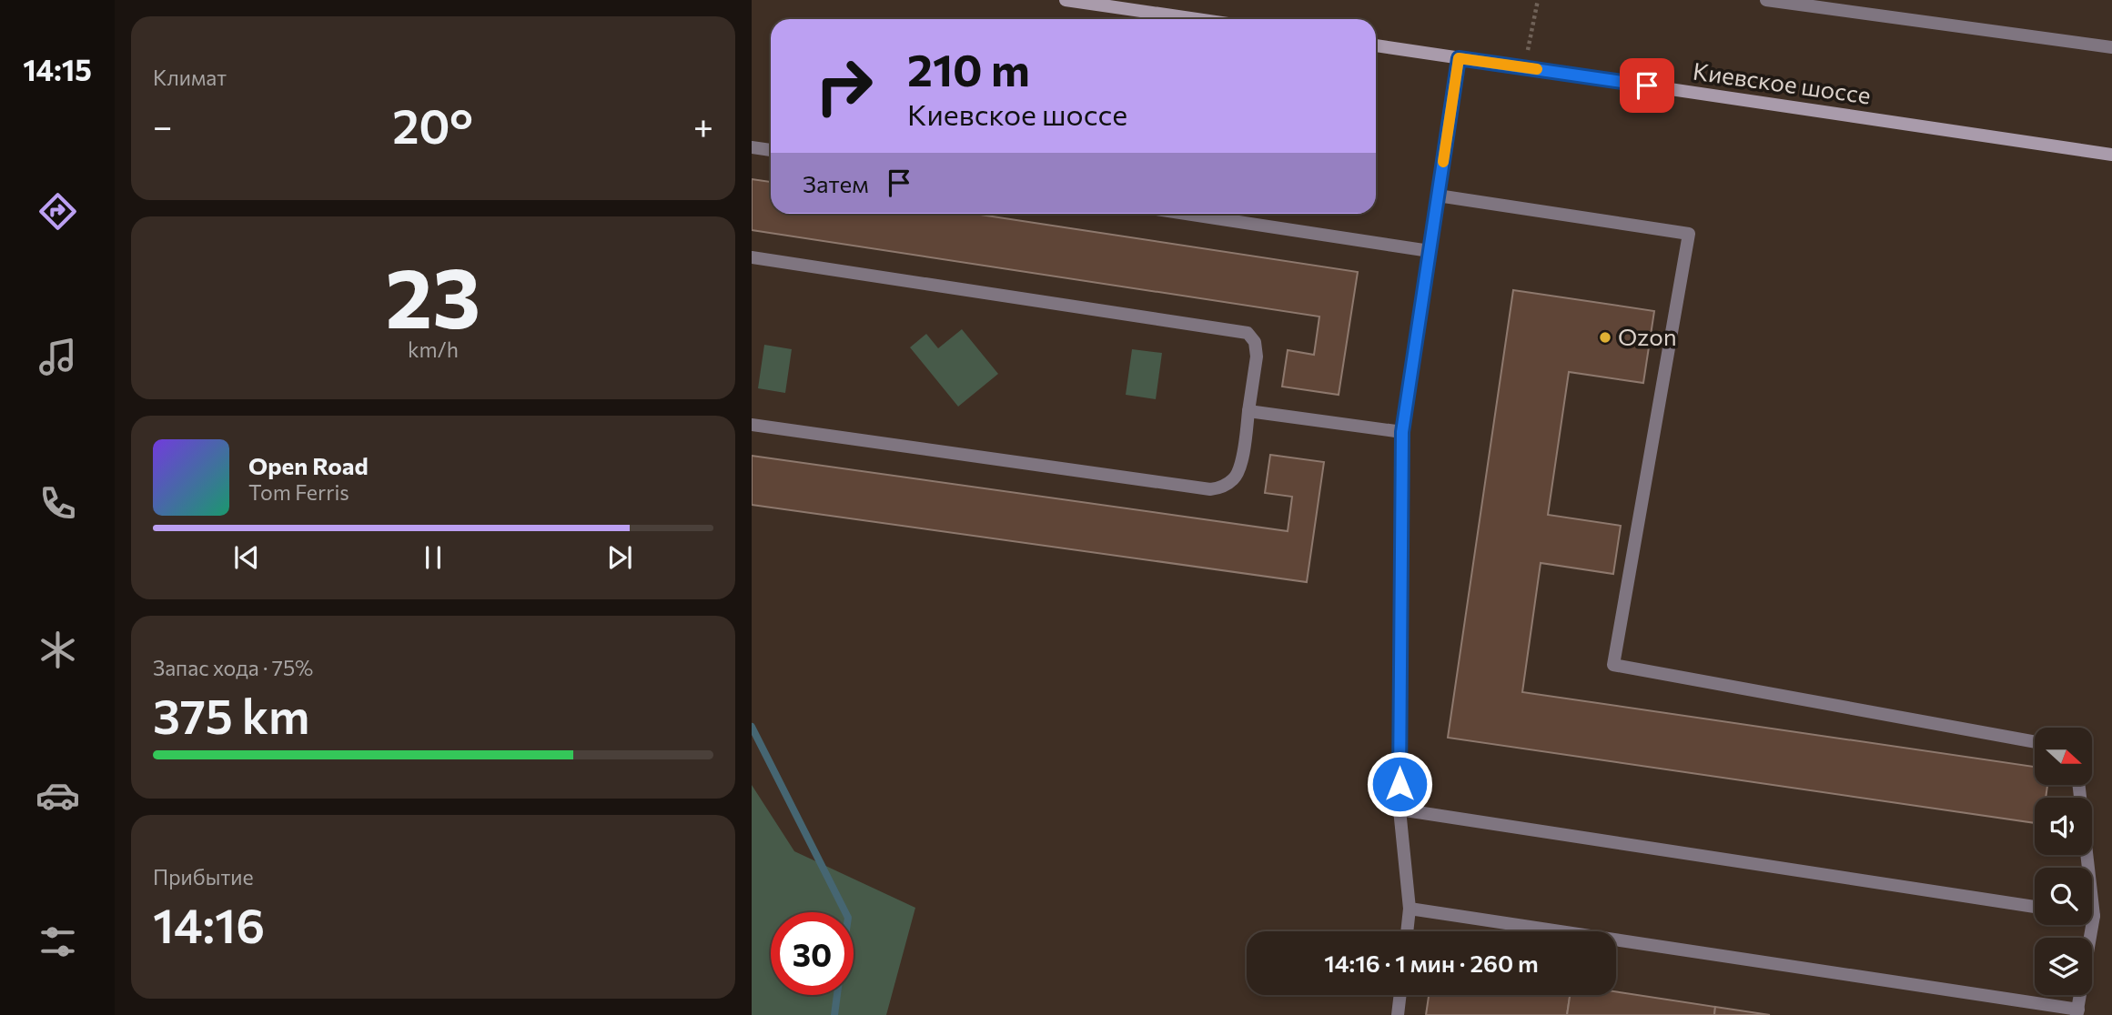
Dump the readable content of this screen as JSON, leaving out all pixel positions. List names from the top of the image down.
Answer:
{
  "streets": {
    "main road": ["Киевское шоссе"]
  },
  "places": ["Ozon"],
  "north": "right",
  "page": {
    "tabs": "14:15",
    "tile": [
      "Климат",
      ["23", "km/h"],
      ["Запас хода · 75%", "375 km"],
      ["Прибытие", "14:16"]
    ],
    "turn": ["210 m", "Киевское шоссе"],
    "heat": ["−", "20°", "+"],
    "then": "Затем",
    "song": ["Open Road", "Tom Ferris"],
    "limit": "30",
    "trip": "14:16 · 1 мин · 260 m"
  }
}
